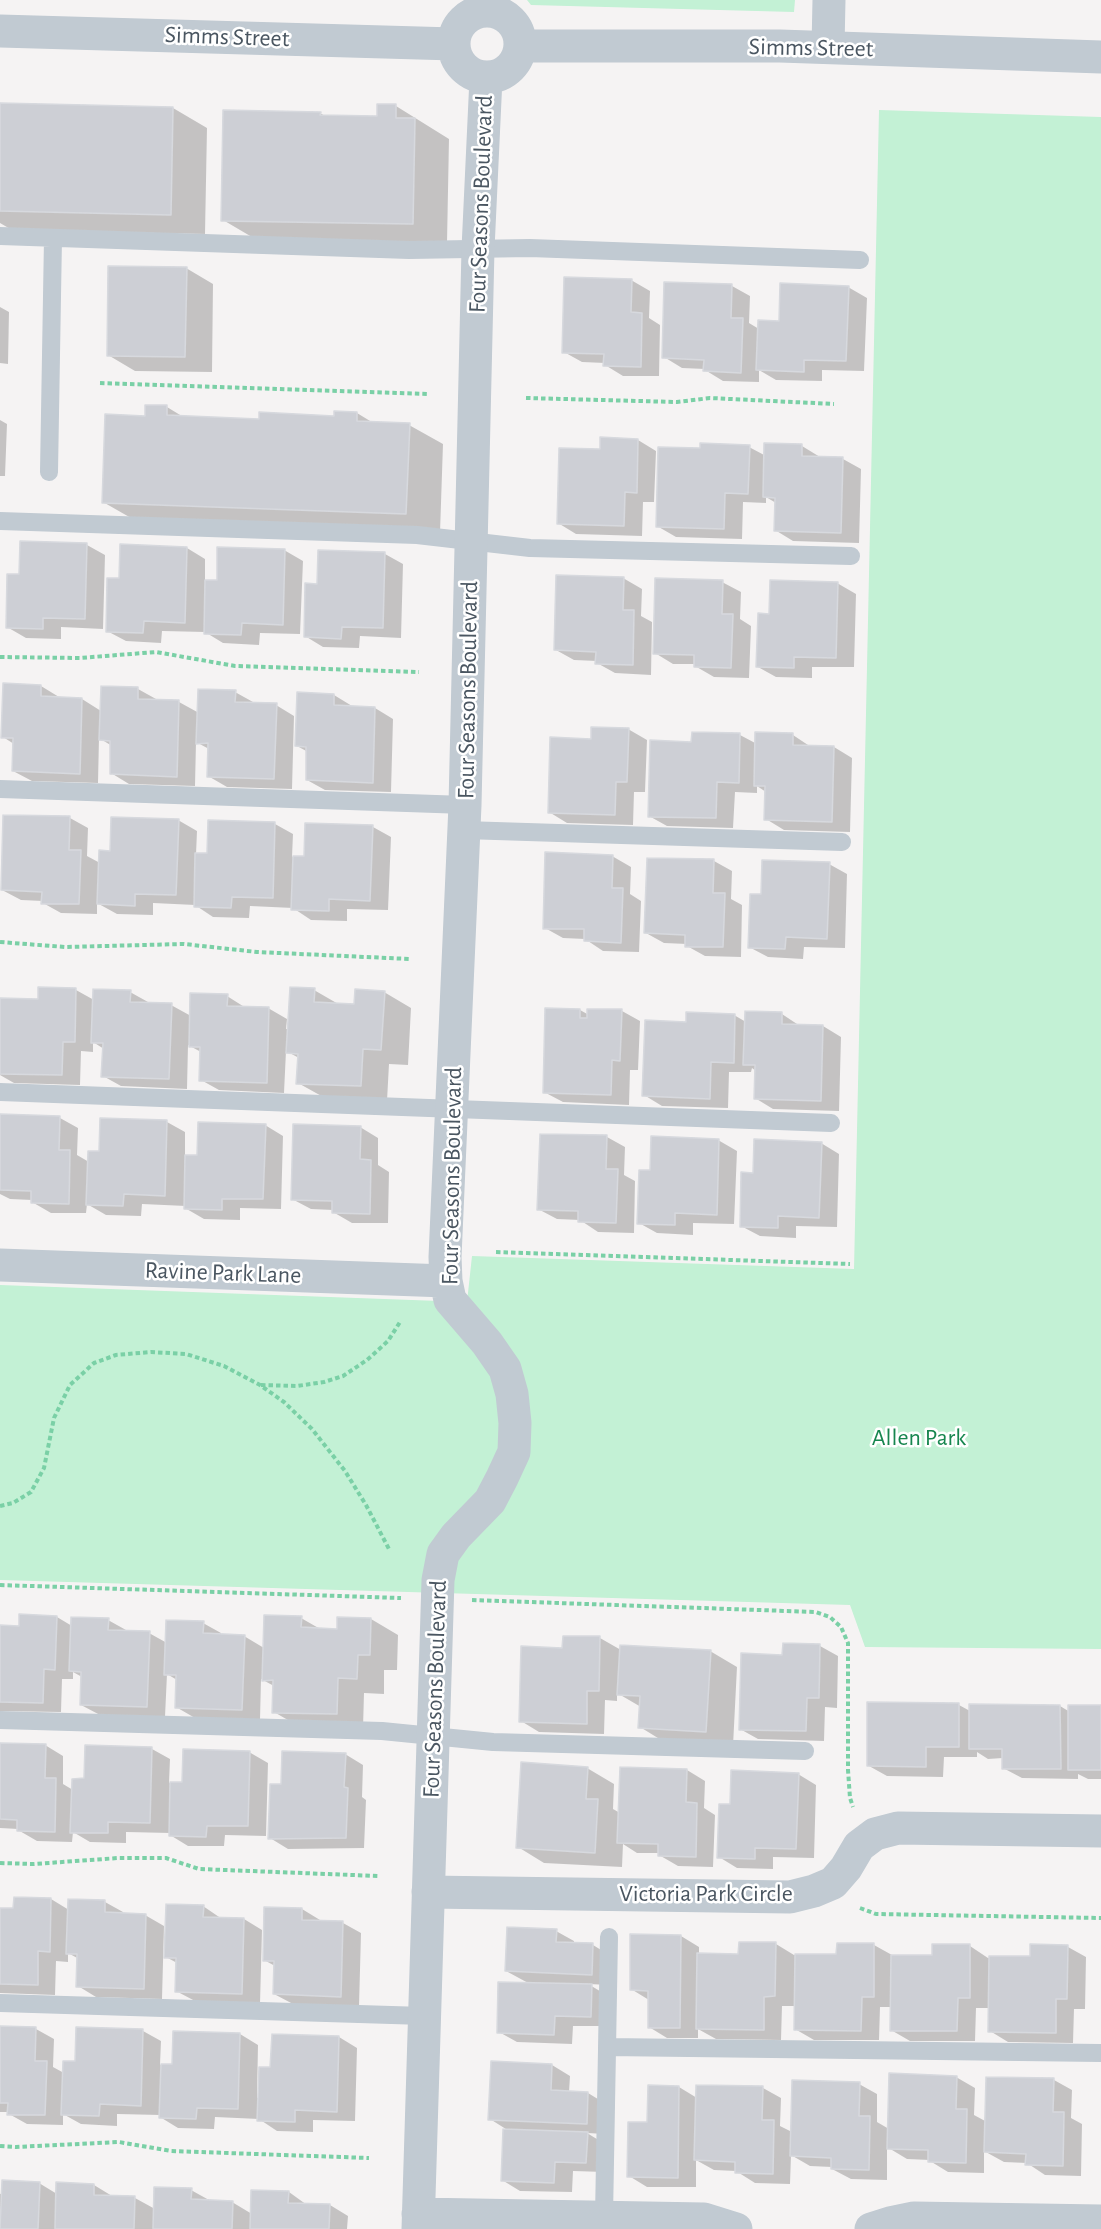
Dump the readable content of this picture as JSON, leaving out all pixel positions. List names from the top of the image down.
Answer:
{
  "streets": {
    "street": [
      "Simms Street",
      "Four Seasons Boulevard",
      "Ravine Park Lane",
      "Victoria Park Circle"
    ]
  },
  "crossings": [
    ["Simms Street", "Four Seasons Boulevard"],
    ["Four Seasons Boulevard", "Ravine Park Lane"],
    ["Four Seasons Boulevard", "Victoria Park Circle"]
  ],
  "parks": ["Allen Park"]
}
